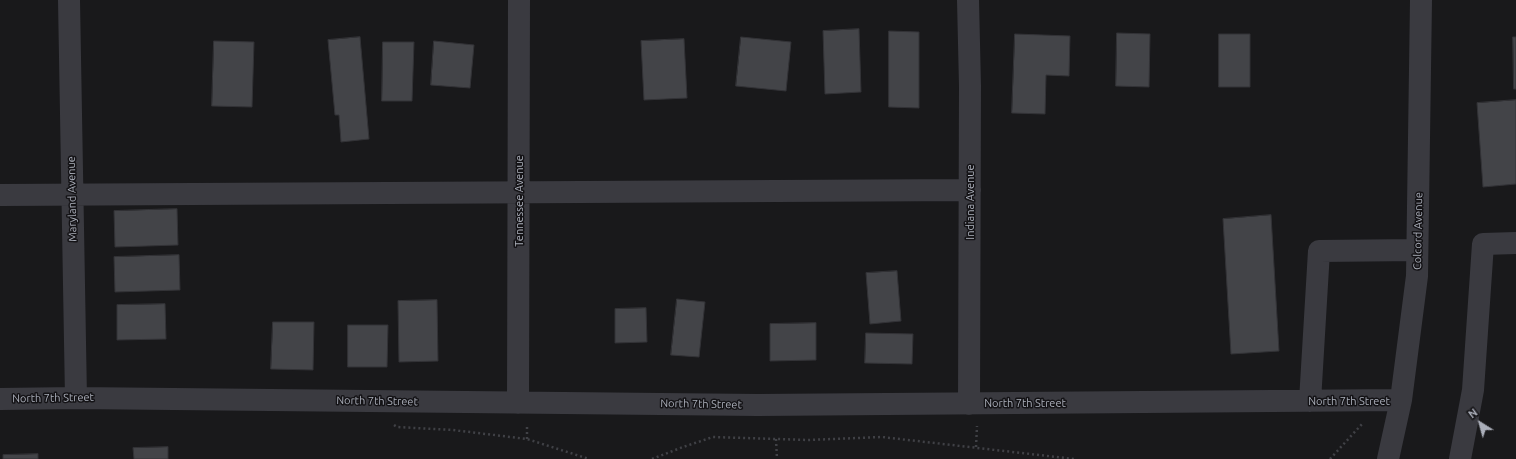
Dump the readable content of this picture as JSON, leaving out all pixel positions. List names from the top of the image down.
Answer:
{
  "streets": {
    "street": [
      "Maryland Avenue",
      "Tennessee Avenue",
      "Indiana Avenue",
      "Colcord Avenue",
      "North 7th Street"
    ]
  },
  "crossings": [
    ["Maryland Avenue", "North 7th Street"],
    ["Tennessee Avenue", "North 7th Street"],
    ["Indiana Avenue", "North 7th Street"],
    ["Colcord Avenue", "North 7th Street"]
  ],
  "north": "top left"
}
